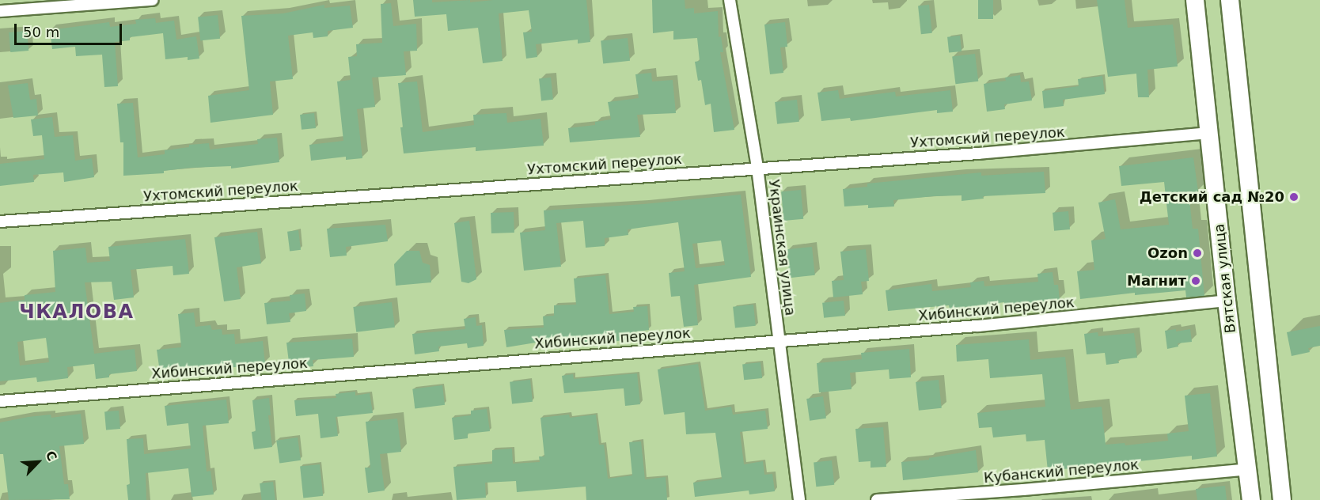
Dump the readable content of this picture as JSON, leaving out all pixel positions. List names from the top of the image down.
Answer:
{
  "streets": {
    "main road": ["Вятская улица"],
    "street": [
      "Ухтомский переулок",
      "Украинская улица",
      "Хибинский переулок",
      "Кубанский переулок"
    ]
  },
  "crossings": [
    ["Ухтомский переулок", "Украинская улица"],
    ["Ухтомский переулок", "Вятская улица"],
    ["Украинская улица", "Хибинский переулок"],
    ["Вятская улица", "Хибинский переулок"],
    ["Вятская улица", "Кубанский переулок"]
  ],
  "districts": ["ЧКАЛОВА"],
  "places": ["Детский сад №20", "Ozon", "Магнит"],
  "scale_bar": "50 m",
  "north": "top right"
}
